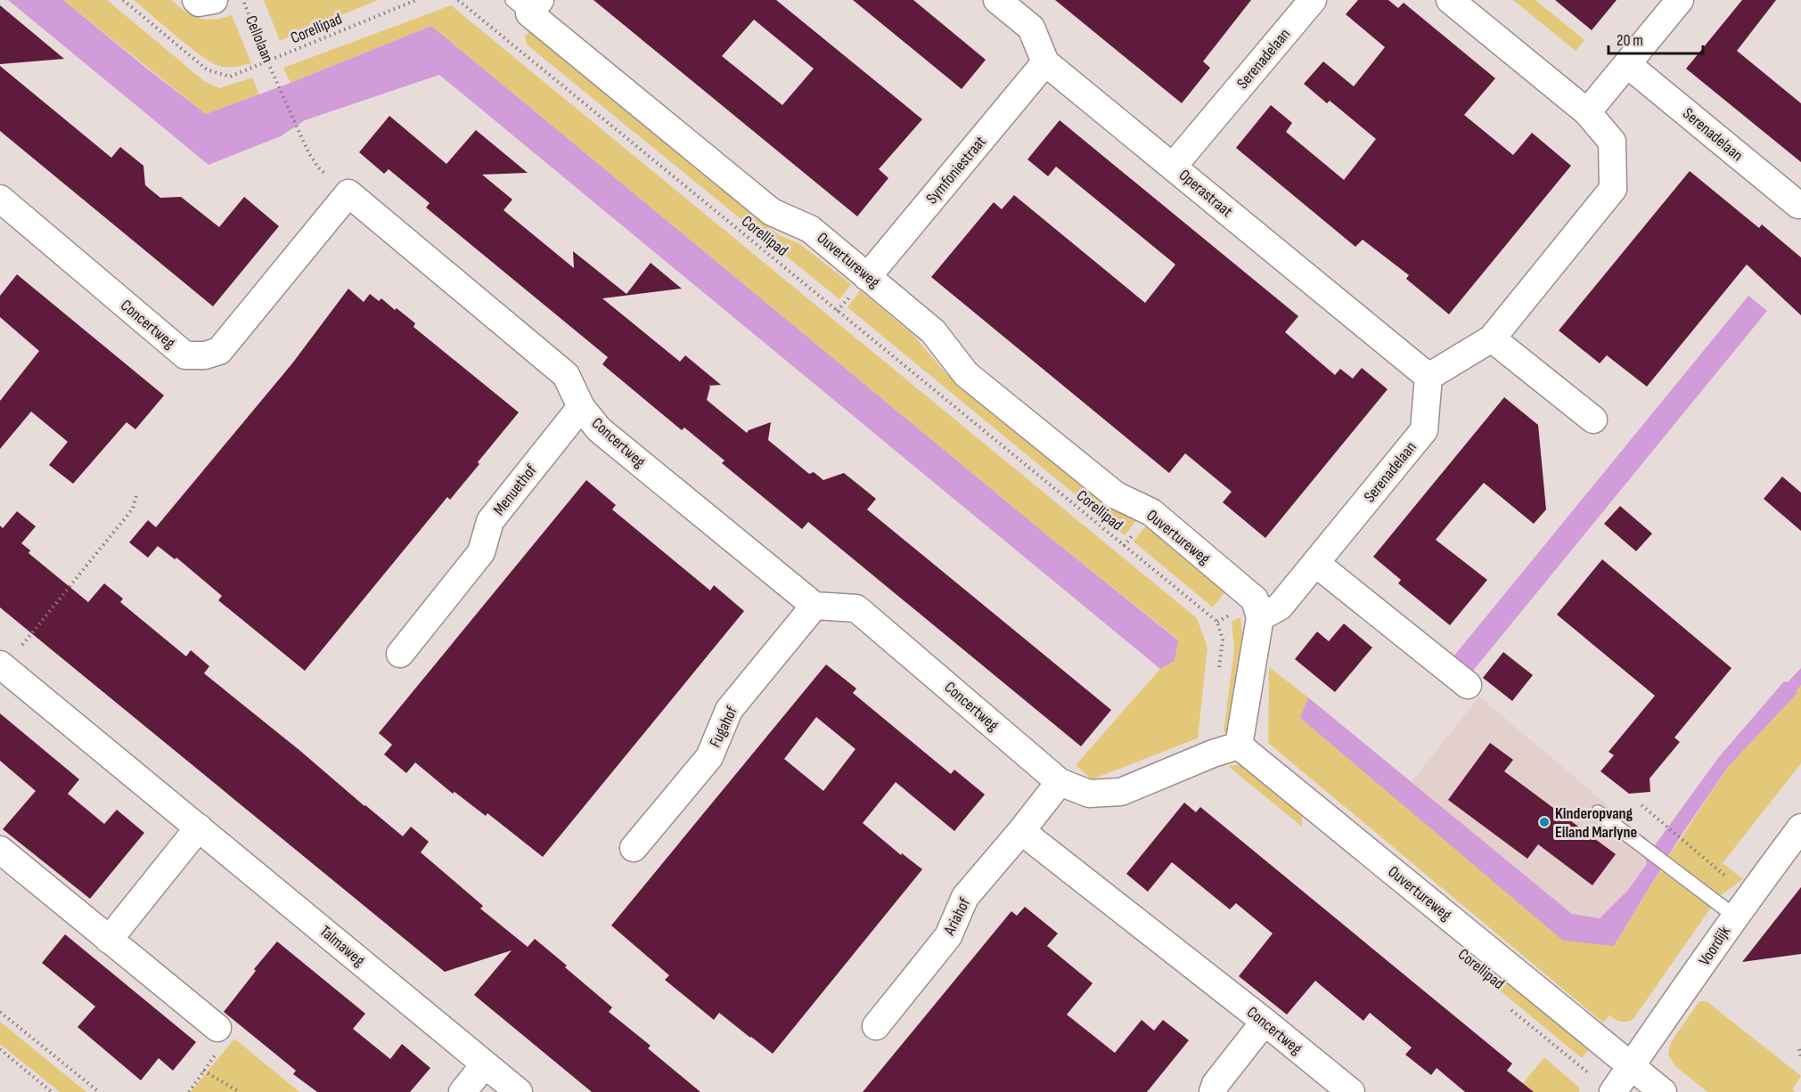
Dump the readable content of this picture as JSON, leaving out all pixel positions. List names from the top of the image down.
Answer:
{
  "streets": {
    "street": [
      "Serenadelaan",
      "Symfoniestraat",
      "Operastraat",
      "Ouvertureweg",
      "Concertweg",
      "Menuethof",
      "Fugahof",
      "Ariahof",
      "Talmaweg",
      "Voordijk"
    ],
    "path": ["Corellipad", "Cellolaan"]
  },
  "crossings": [
    ["Corellipad", "Cellolaan"],
    ["Corellipad", "Voordijk"],
    ["Serenadelaan", "Operastraat"],
    ["Serenadelaan", "Ouvertureweg"],
    ["Symfoniestraat", "Operastraat"],
    ["Symfoniestraat", "Ouvertureweg"],
    ["Ouvertureweg", "Concertweg"],
    ["Ouvertureweg", "Voordijk"],
    ["Concertweg", "Menuethof"],
    ["Concertweg", "Fugahof"],
    ["Concertweg", "Ariahof"]
  ],
  "places": ["Kinderopvang Eiland Marlyne"],
  "scale_bar": "20 m"
}
